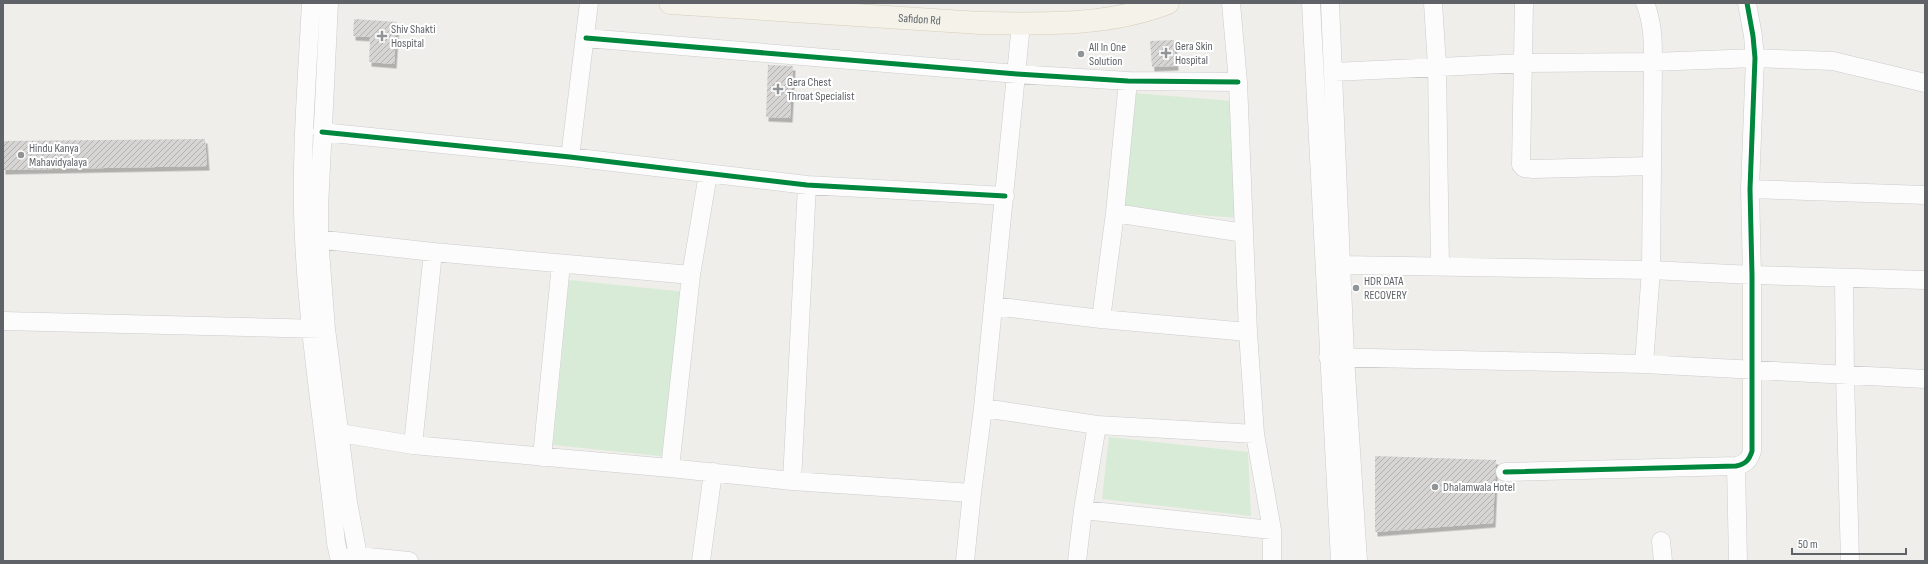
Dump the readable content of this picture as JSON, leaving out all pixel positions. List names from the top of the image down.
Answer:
{
  "streets": {
    "main road": ["Safidon Rd"]
  },
  "places": {
    "health": ["Shiv Shakti Hospital", "Gera Skin Hospital", "Gera Chest Throat Specialist"],
    "other": [
      "All In One Solution",
      "Hindu Kanya Mahavidyalaya",
      "HDR DATA RECOVERY",
      "Dhalamwala Hotel"
    ]
  },
  "scale_bar": "50 m"
}
